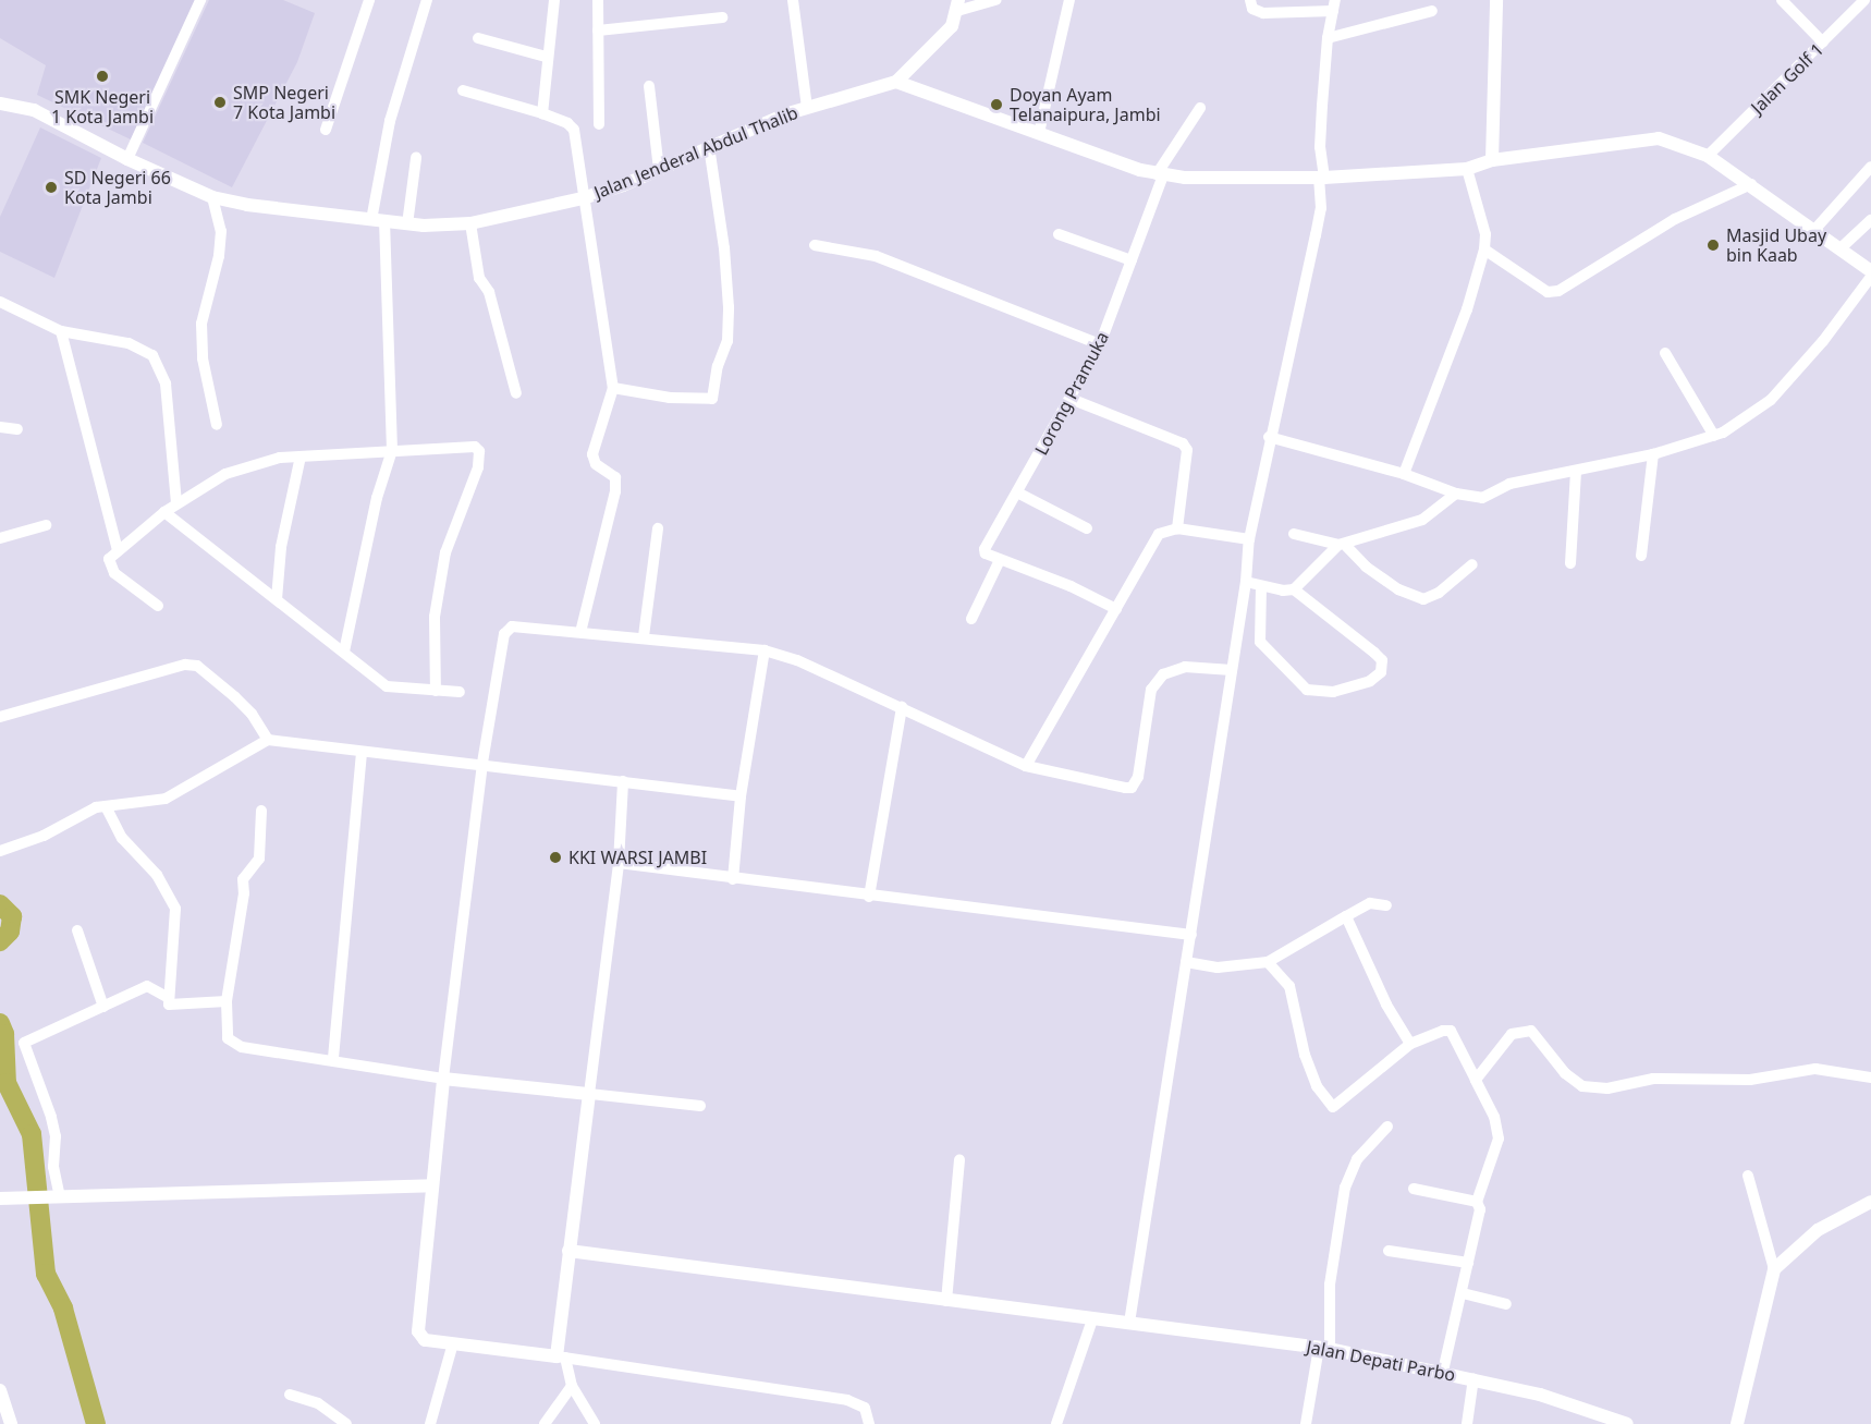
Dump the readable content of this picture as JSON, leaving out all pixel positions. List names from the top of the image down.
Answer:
{
  "streets": {
    "street": [
      "Jalan Golf 1",
      "Jalan Jenderal Abdul Thalib",
      "Lorong Pramuka",
      "Jalan Depati Parbo"
    ]
  },
  "places": [
    "SMK Negeri 1 Kota Jambi",
    "SMP Negeri 7 Kota Jambi",
    "Doyan Ayam Telanaipura, Jambi",
    "SD Negeri 66 Kota Jambi",
    "Masjid Ubay bin Kaab",
    "KKI WARSI JAMBI"
  ]
}
